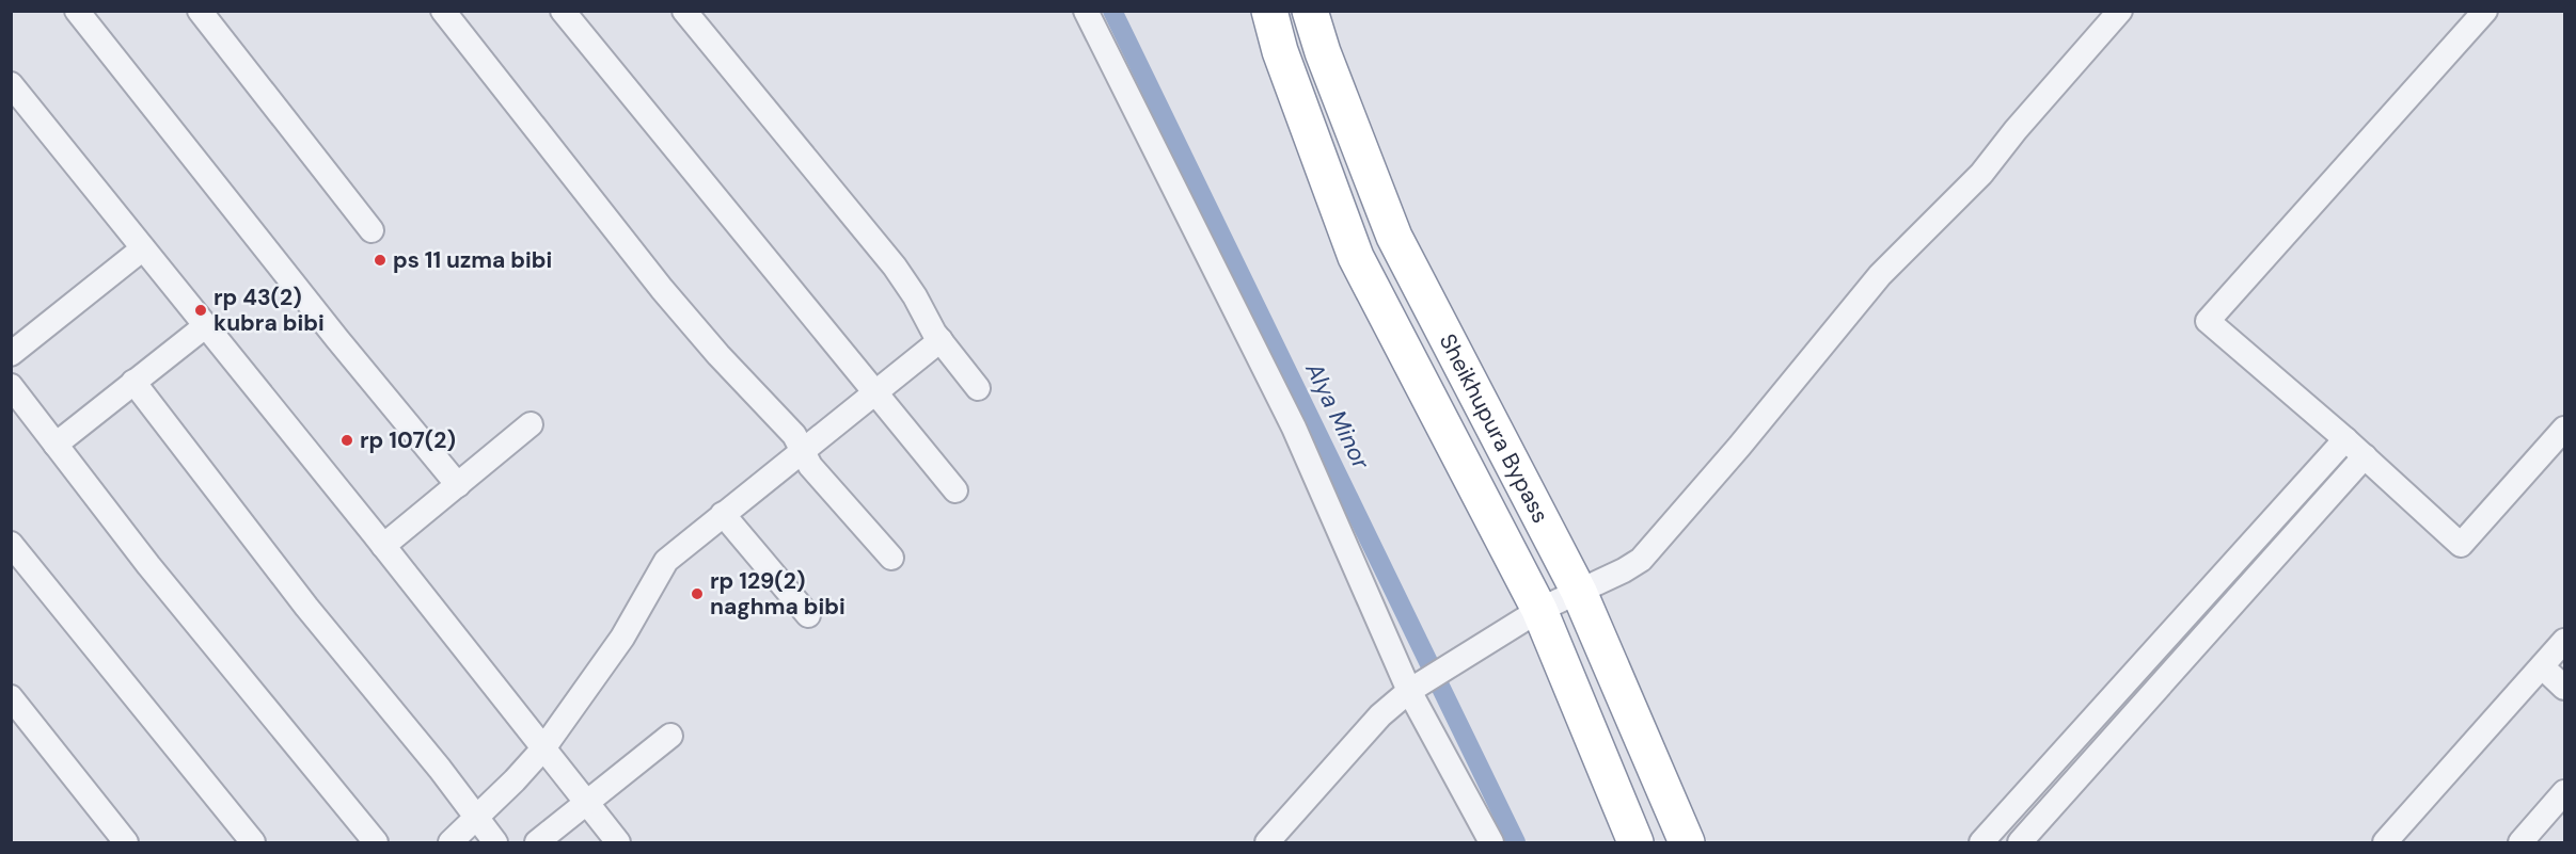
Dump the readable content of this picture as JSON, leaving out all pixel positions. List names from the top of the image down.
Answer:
{
  "streets": {
    "highway": ["Sheikhupura Bypass"]
  },
  "water": ["Alya Minor"],
  "places": [
    "ps 11 uzma bibi",
    "rp 43(2) kubra bibi",
    "rp 107(2)",
    "rp 129(2) naghma bibi"
  ]
}
